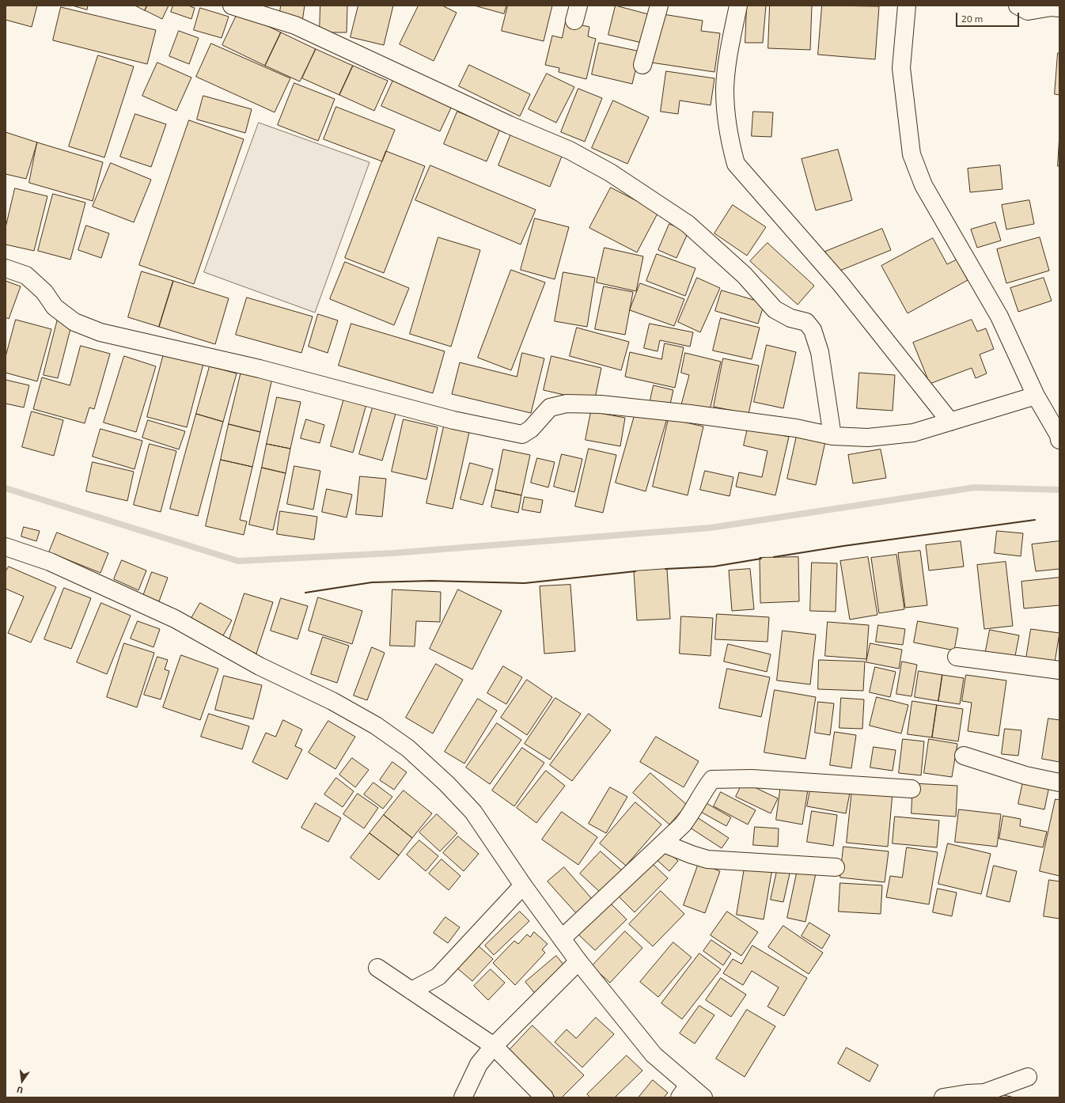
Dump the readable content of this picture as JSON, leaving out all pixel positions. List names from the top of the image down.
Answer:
{
  "scale_bar": "20 m",
  "north": "bottom"
}
